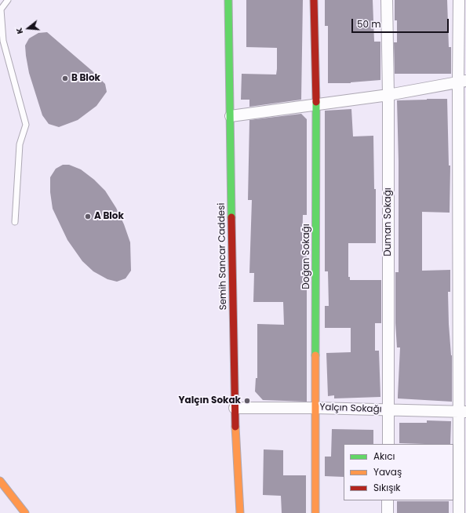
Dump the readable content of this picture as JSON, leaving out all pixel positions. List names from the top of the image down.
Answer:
{
  "streets": {
    "main road": ["Semih Sancar Caddesi", "Doğan Sokağı"],
    "street": ["Duman Sokağı", "Yalçın Sokağı"]
  },
  "crossings": [
    ["Duman Sokağı", "Yalçın Sokağı"],
    ["Semih Sancar Caddesi", "Yalçın Sokağı"],
    ["Doğan Sokağı", "Yalçın Sokağı"]
  ],
  "places": ["B Blok", "A Blok", "Yalçın Sokak"],
  "legend": ["Akıcı", "Yavaş", "Sıkışık"],
  "scale_bar": "50 m",
  "north": "left"
}
